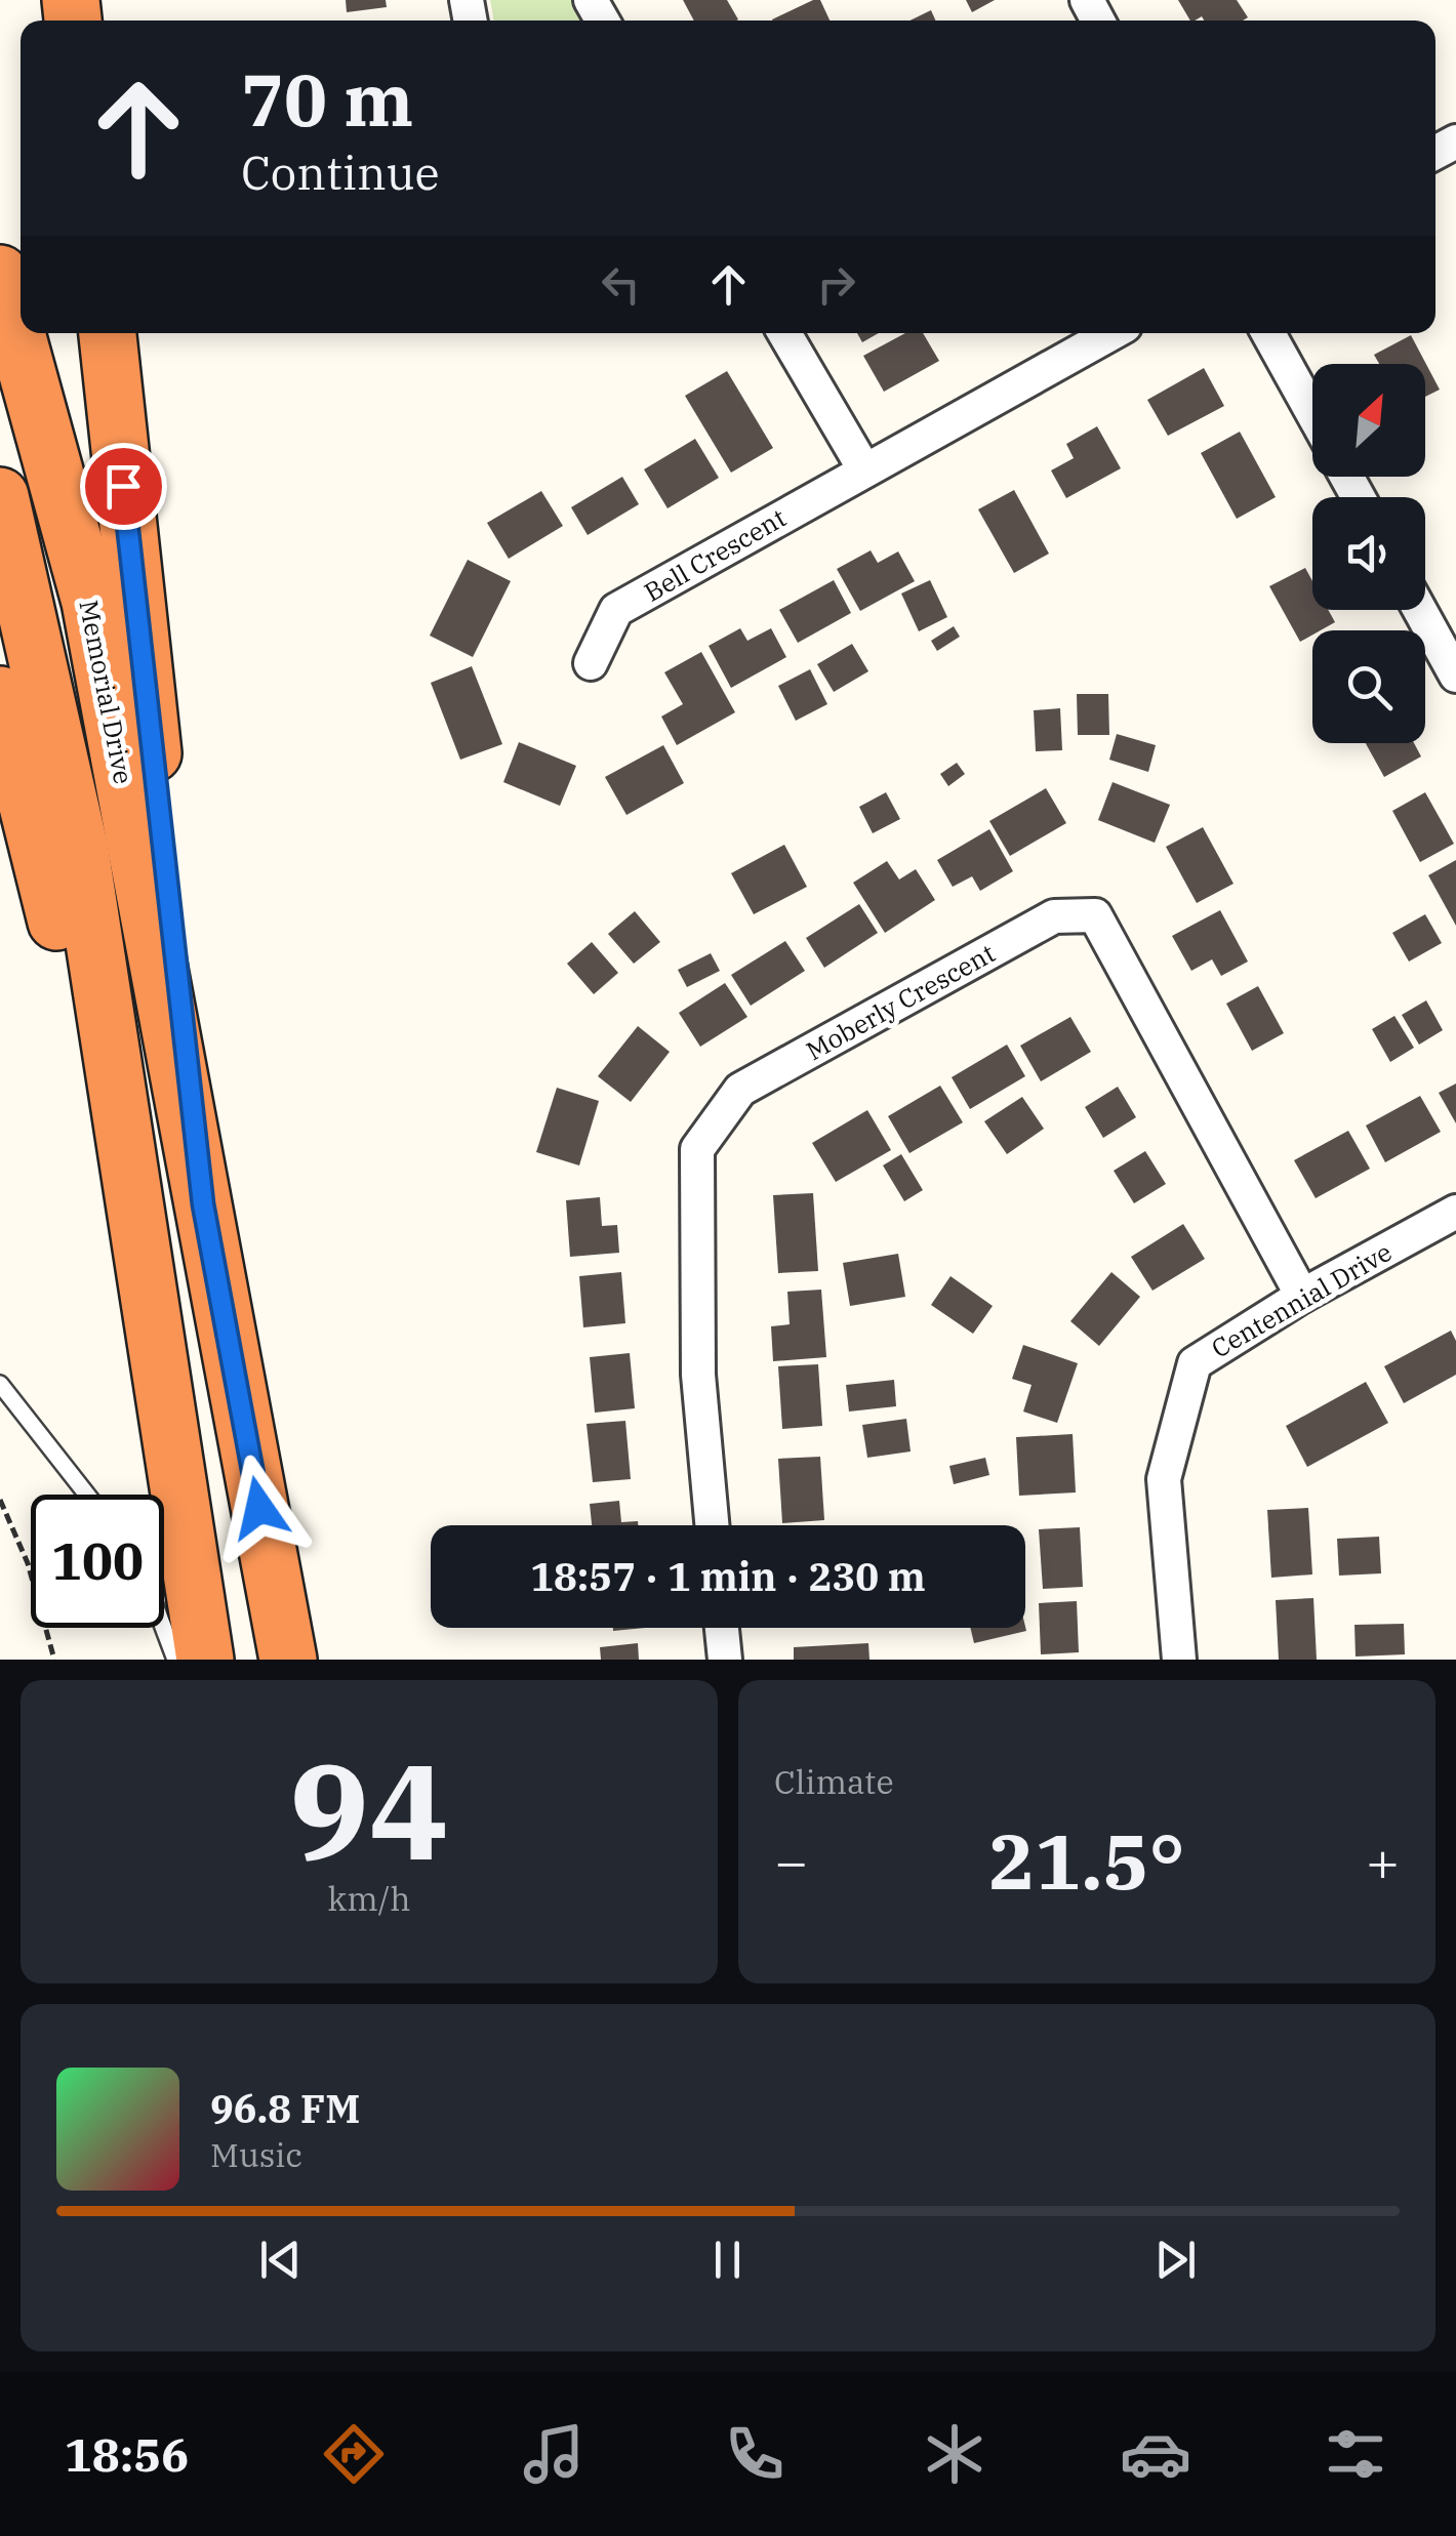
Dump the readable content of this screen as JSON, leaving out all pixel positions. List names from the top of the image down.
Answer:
{
  "streets": {
    "highway": ["Memorial Drive"],
    "street": ["Bell Crescent", "Moberly Crescent", "Centennial Drive"]
  },
  "crossings": [
    ["Moberly Crescent", "Centennial Drive"]
  ],
  "north": "top right",
  "page": {
    "turn": ["70 m", "Continue"],
    "limit": "100",
    "trip": "18:57 · 1 min · 230 m",
    "tile": [
      ["94", "km/h"],
      "Climate"
    ],
    "heat": ["−", "21.5°", "+"],
    "song": ["96.8 FM", "Music"],
    "tabs": "18:56"
  }
}
